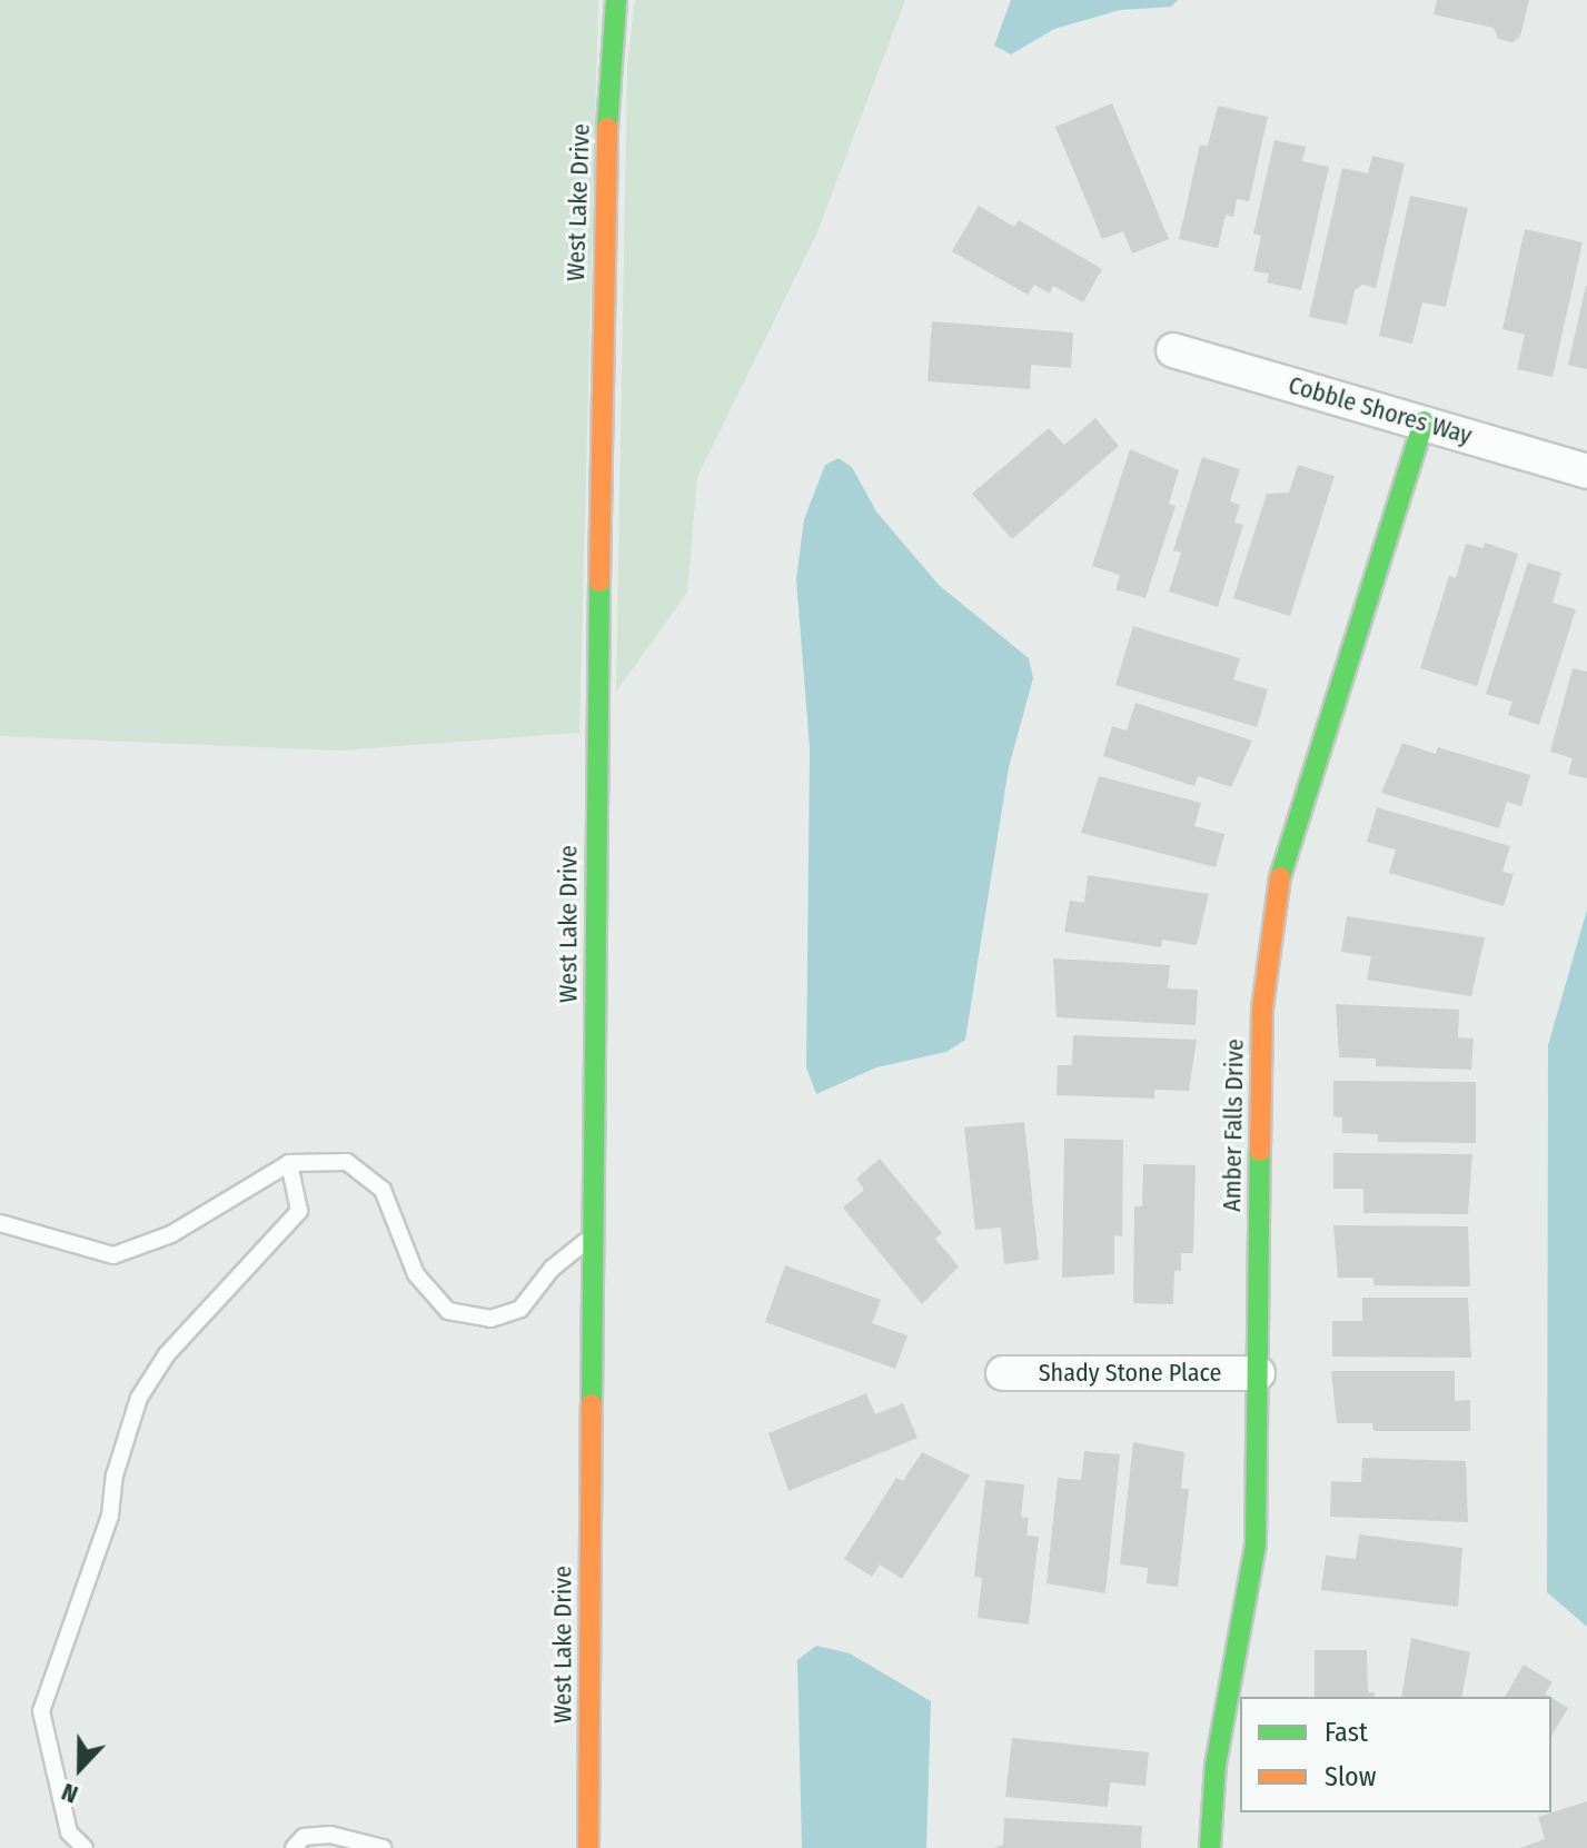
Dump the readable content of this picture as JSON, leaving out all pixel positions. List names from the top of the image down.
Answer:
{
  "streets": {
    "street": [
      "West Lake Drive",
      "Cobble Shores Way",
      "Amber Falls Drive",
      "Shady Stone Place"
    ]
  },
  "crossings": [
    ["Cobble Shores Way", "Amber Falls Drive"],
    ["Amber Falls Drive", "Shady Stone Place"]
  ],
  "legend": ["Fast", "Slow"],
  "north": "bottom"
}
